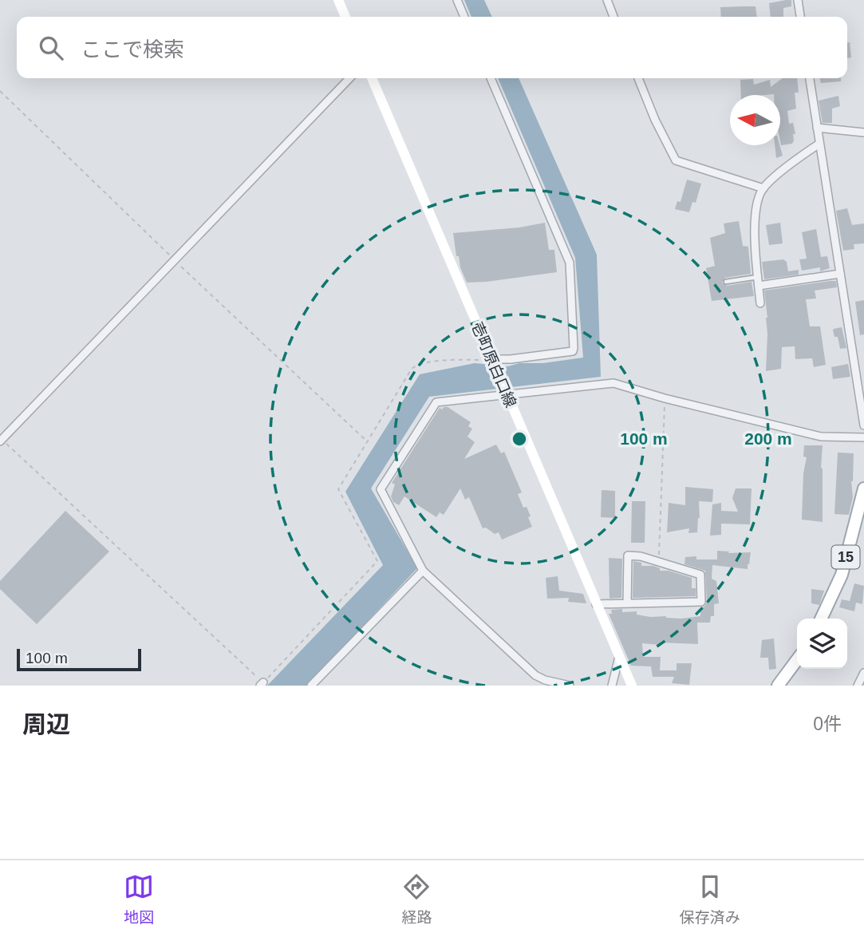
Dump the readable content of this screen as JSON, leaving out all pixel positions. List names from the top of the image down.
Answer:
{
  "streets": {
    "main road": ["壱町原白口線", "15"]
  },
  "scale_bar": "100 m",
  "north": "left",
  "page": {
    "search": "ここで検索",
    "scale": "100 m",
    "heading": ["周辺", "0件"],
    "nav": ["地図", "経路", "保存済み"]
  },
  "rings": ["100 m", "200 m"]
}
